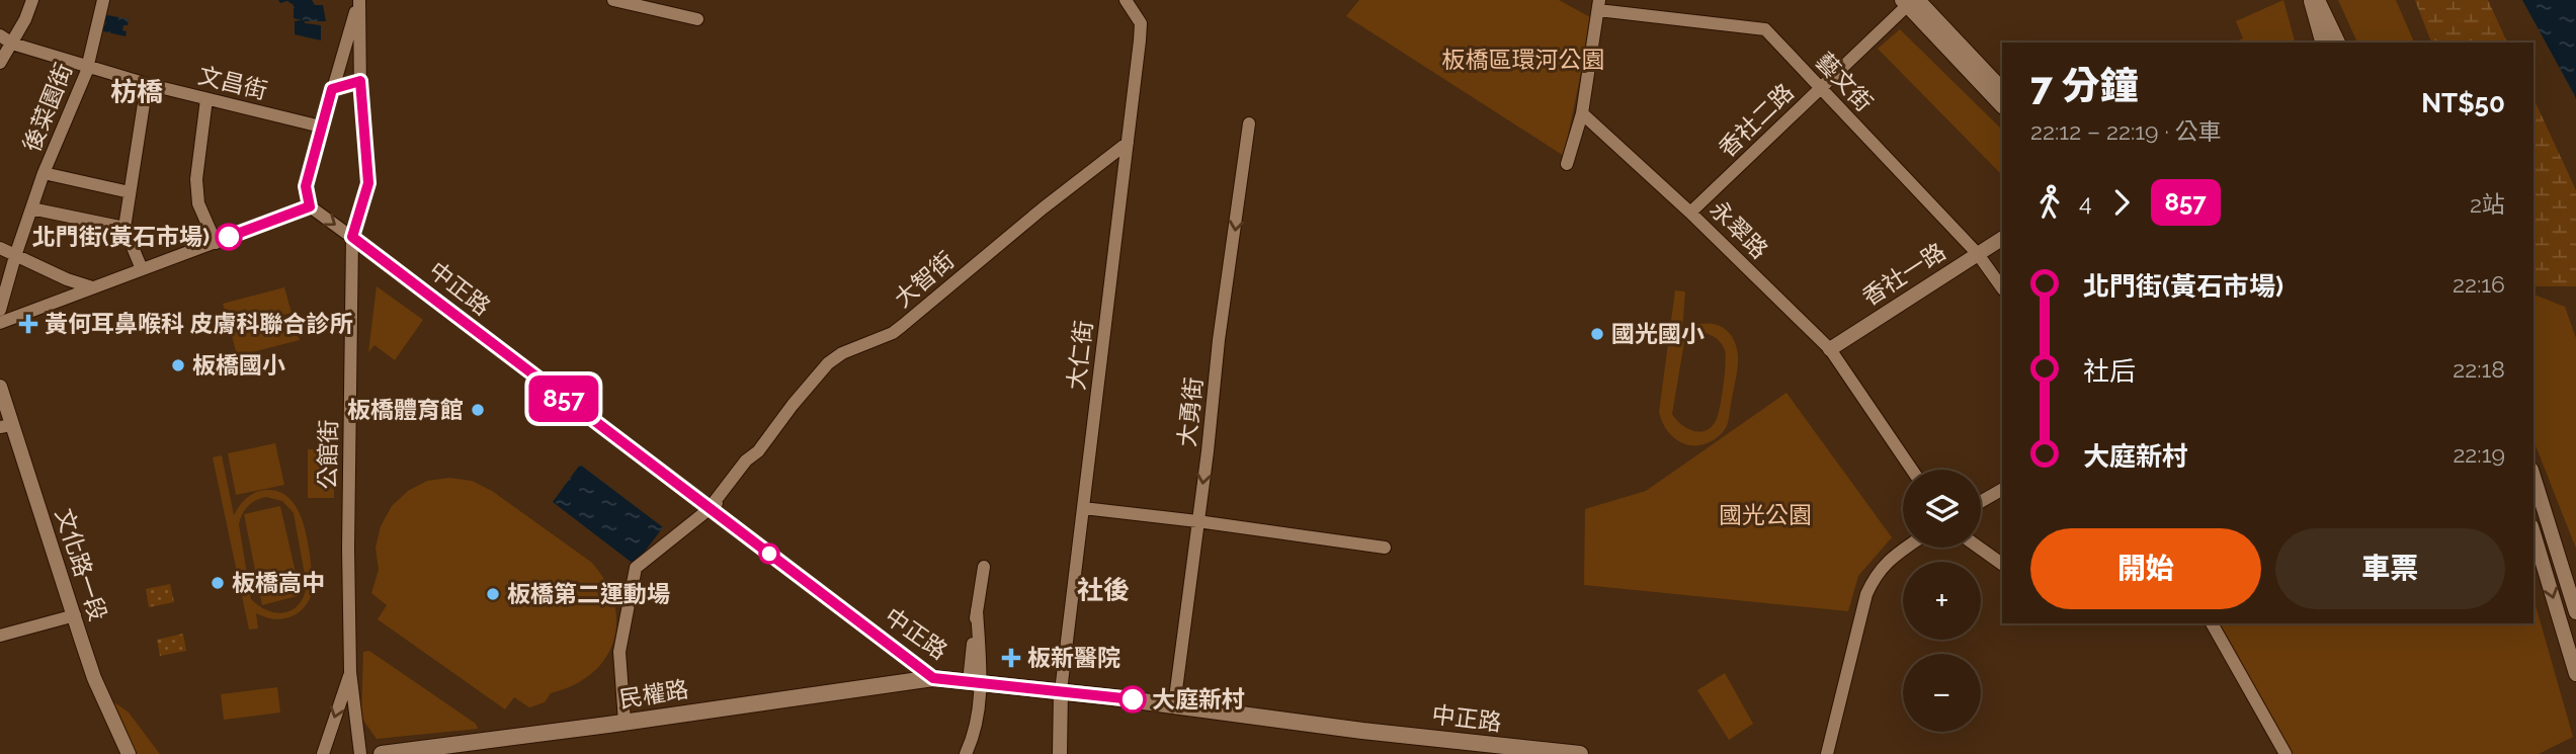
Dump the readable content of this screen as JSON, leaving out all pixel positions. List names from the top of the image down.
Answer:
{
  "streets": {
    "main road": ["中正路", "民權路"],
    "street": [
      "藝文街",
      "文昌街",
      "後菜園街",
      "香社二路",
      "永翠路",
      "香社一路",
      "大智街",
      "大仁街",
      "大勇街",
      "公館街",
      "文化路一段"
    ]
  },
  "crossings": [
    ["藝文街", "香社二路"],
    ["藝文街", "香社一路"],
    ["文昌街", "後菜園街"],
    ["香社二路", "永翠路"],
    ["永翠路", "香社一路"],
    ["大智街", "中正路"],
    ["大智街", "大仁街"],
    ["大智街", "民權路"],
    ["中正路", "大仁街"],
    ["中正路", "大勇街"],
    ["中正路", "公館街"],
    ["中正路", "民權路"]
  ],
  "one_way": ["大勇街"],
  "districts": ["枋橋", "社後"],
  "parks": ["板橋區環河公園", "國光公園"],
  "places": {
    "other": [
      "北門街(黃石市場)",
      "國光國小",
      "板橋國小",
      "板橋體育館",
      "板橋高中",
      "板橋第二運動場",
      "大庭新村"
    ],
    "health": ["黃何耳鼻喉科 皮膚科聯合診所", "板新醫院"]
  },
  "lines": ["bus line 857"],
  "page": {
    "on_map": "857",
    "heading": ["7 分鐘", "22:12 – 22:19 · 公車", "NT$50"],
    "legs": ["4", "857", "2站"],
    "list": [
      {
        "name": "北門街(黃石市場)",
        "value": "22:16"
      },
      {
        "name": "社后",
        "value": "22:18"
      },
      {
        "name": "大庭新村",
        "value": "22:19"
      }
    ],
    "map_buttons": ["+", "−"],
    "buttons": ["開始", "車票"]
  }
}
